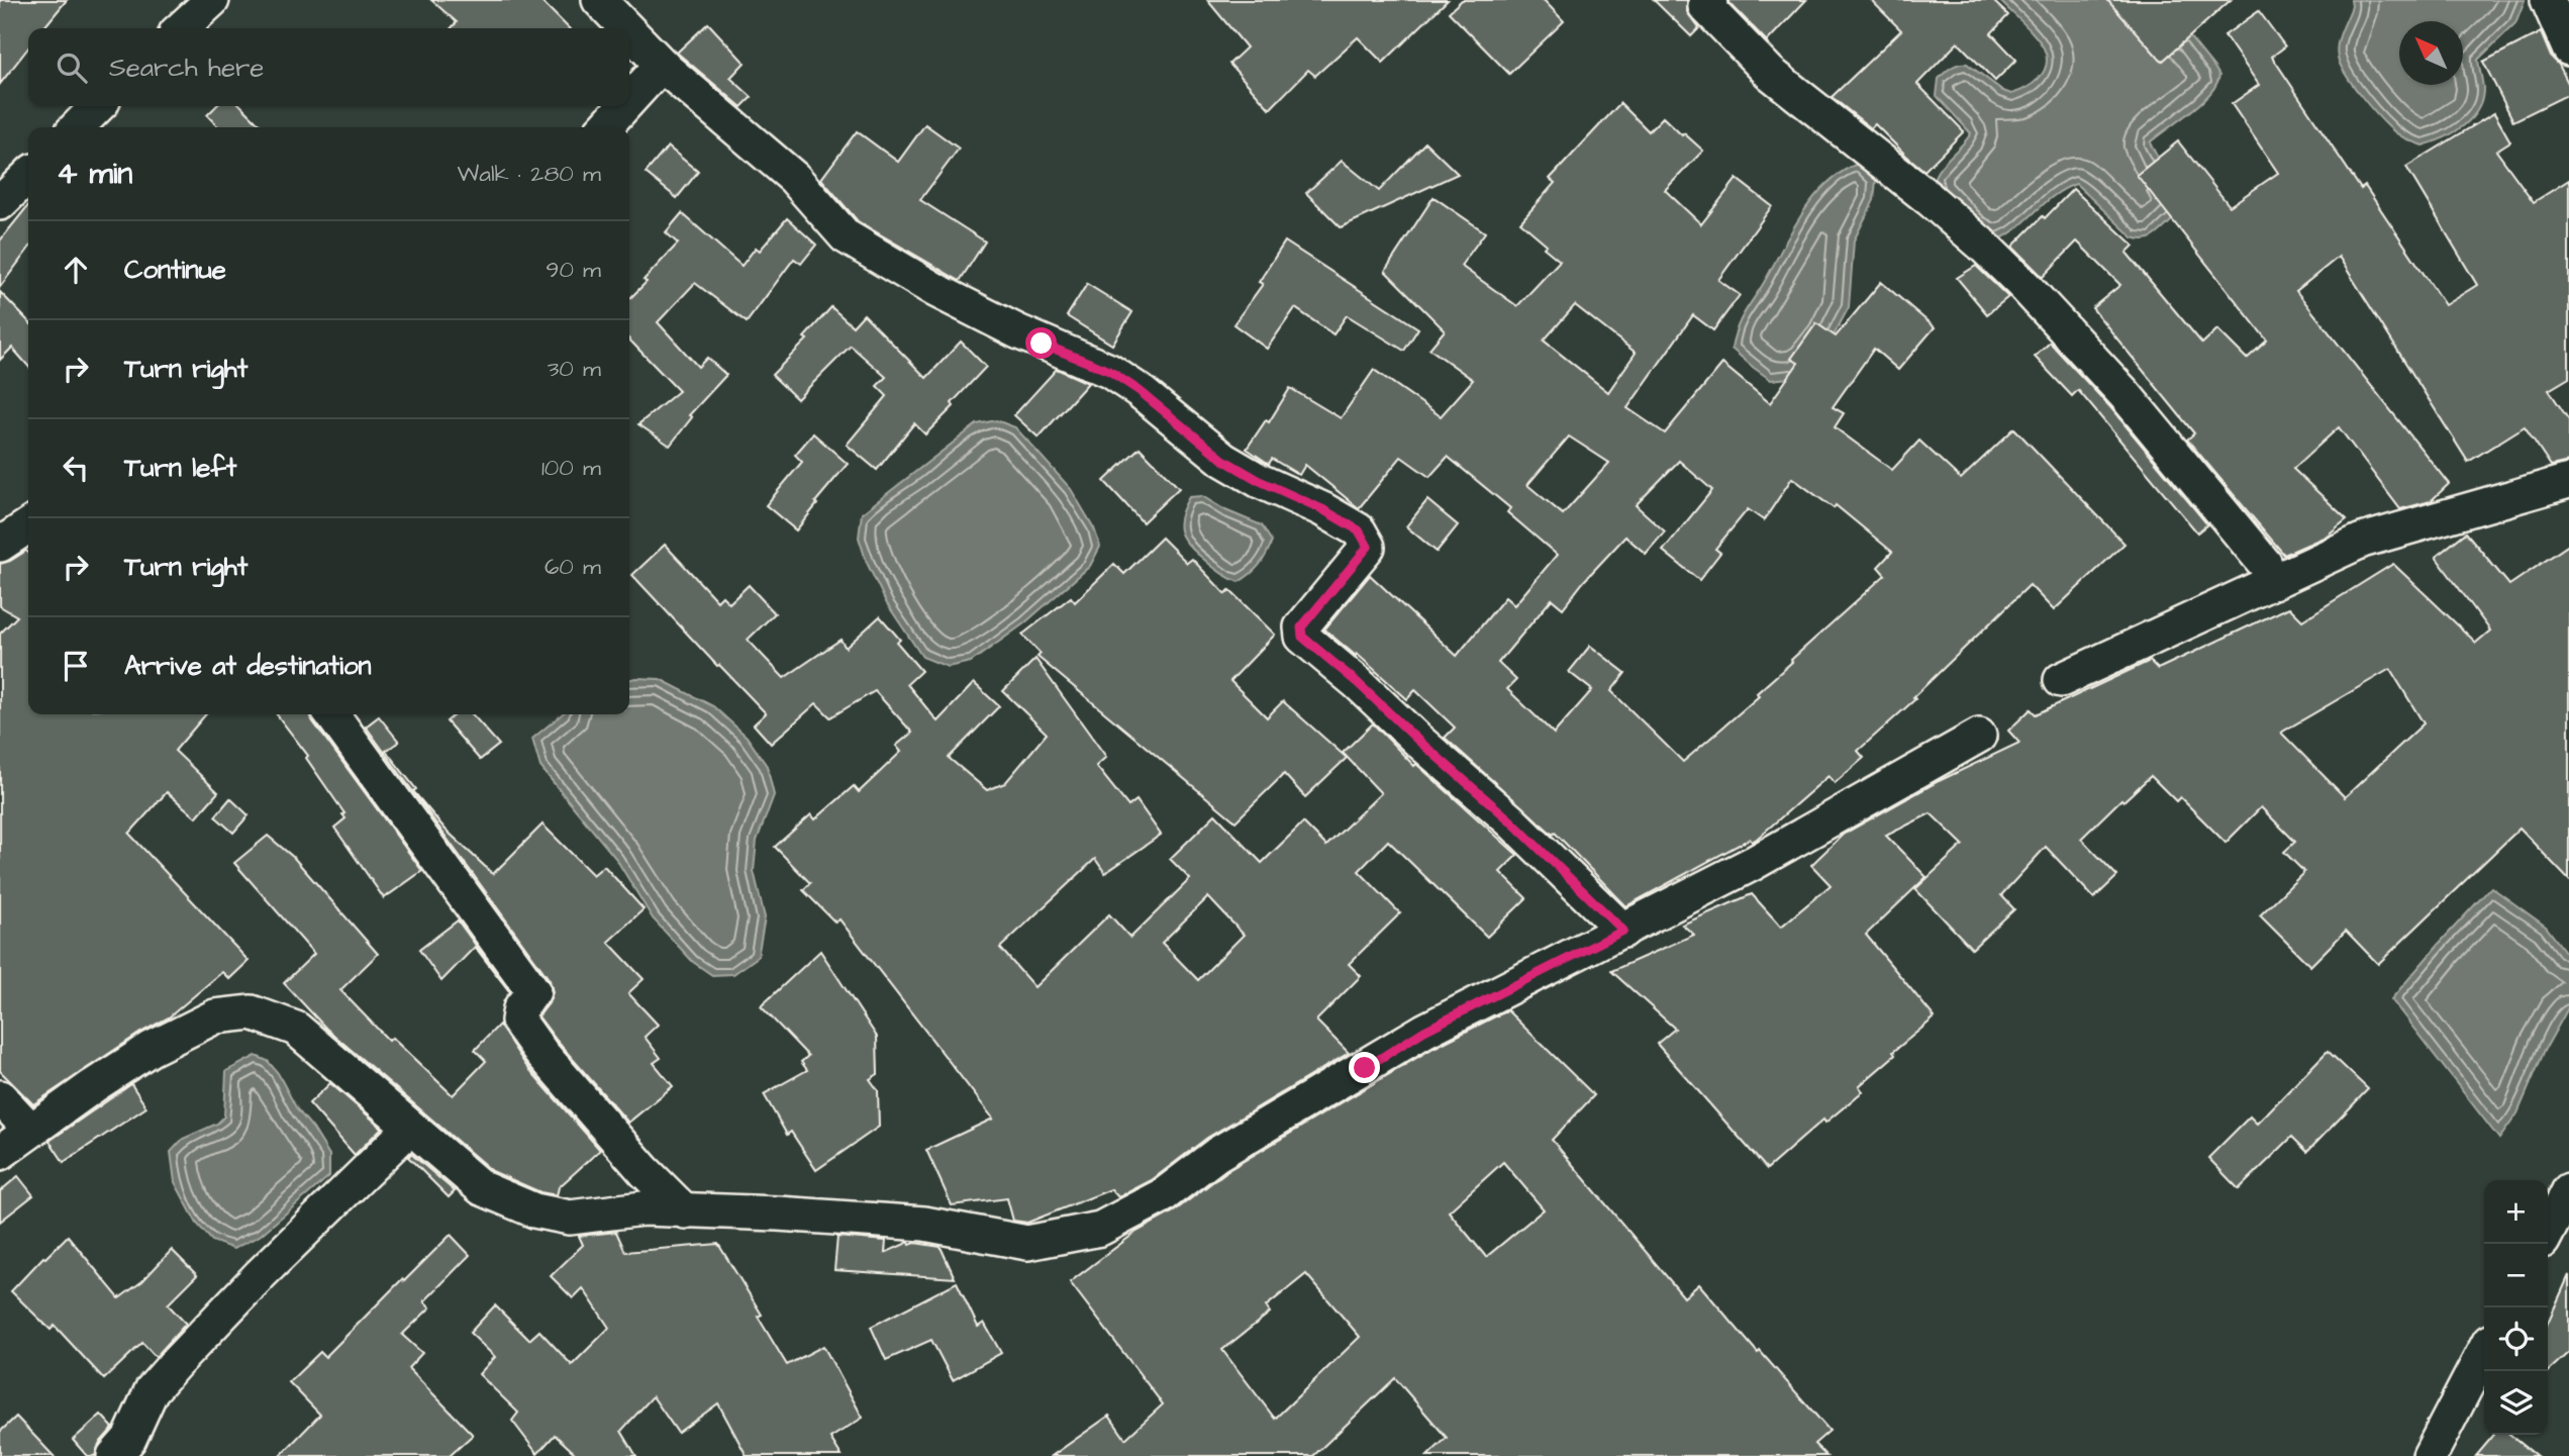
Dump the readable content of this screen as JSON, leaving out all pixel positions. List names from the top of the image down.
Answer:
{
  "north": "top left",
  "page": {
    "search": "Search here",
    "heading": ["4 min", "Walk · 280 m"],
    "list": [
      ["Continue", "90 m"],
      ["Turn right", "30 m"],
      ["Turn left", "100 m"],
      ["Turn right", "60 m"],
      "Arrive at destination"
    ],
    "map_buttons": ["+", "−"]
  }
}
